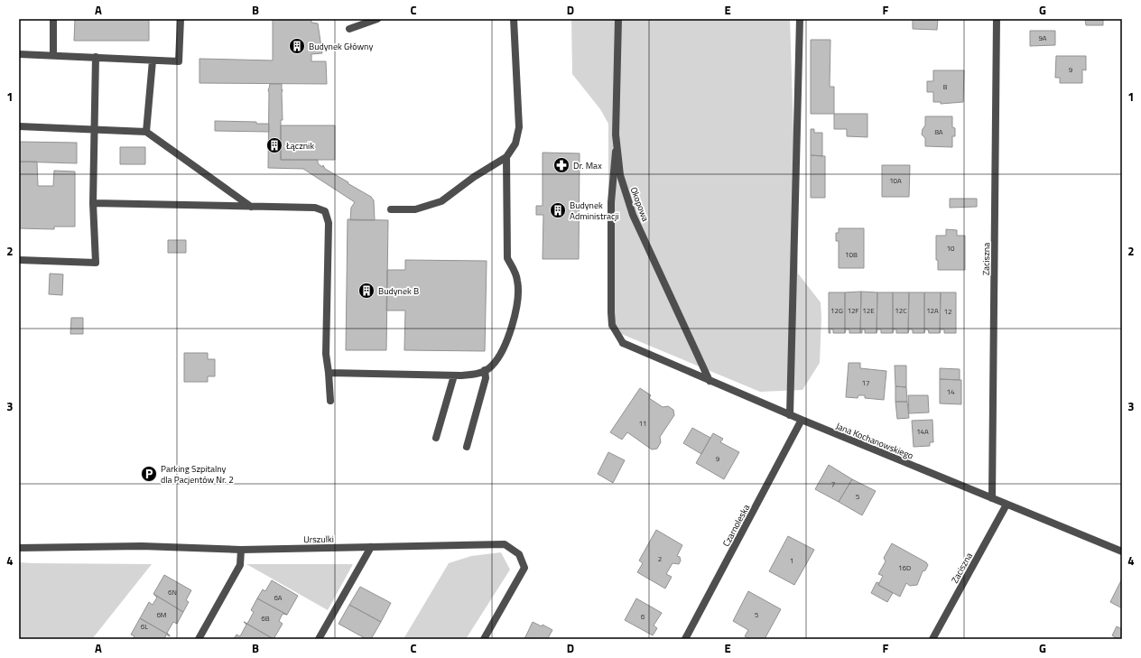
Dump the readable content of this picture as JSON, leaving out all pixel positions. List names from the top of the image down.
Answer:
{
  "streets": {
    "street": [
      "Okopowa",
      "Zaciszna",
      "Jana Kochanowskiego",
      "Czarnoleska",
      "Urszulki"
    ]
  },
  "crossings": [
    ["Okopowa", "Jana Kochanowskiego"],
    ["Zaciszna", "Jana Kochanowskiego"],
    ["Jana Kochanowskiego", "Czarnoleska"]
  ],
  "places": {
    "building": [
      "Budynek Główny",
      "Łącznik",
      "Budynek Administracji",
      "Budynek B"
    ],
    "pharmacy": ["Dr. Max"],
    "parking": ["Parking Szpitalny dla Pacjentów Nr. 2"]
  },
  "house_numbers": [
    "9A",
    "9",
    "8",
    "8A",
    "10A",
    "10",
    "10B",
    "12G",
    "12F",
    "12E",
    "12C",
    "12A",
    "12",
    "17",
    "14",
    "11",
    "14A",
    "9",
    "7",
    "5",
    "2",
    "1",
    "16D",
    "6N",
    "6A",
    "6M",
    "5",
    "6",
    "6B",
    "6L"
  ],
  "grid": {
    "columns": [
      "A",
      "B",
      "C",
      "D",
      "E",
      "F",
      "G"
    ],
    "rows": [
      "1",
      "2",
      "3",
      "4"
    ]
  }
}
